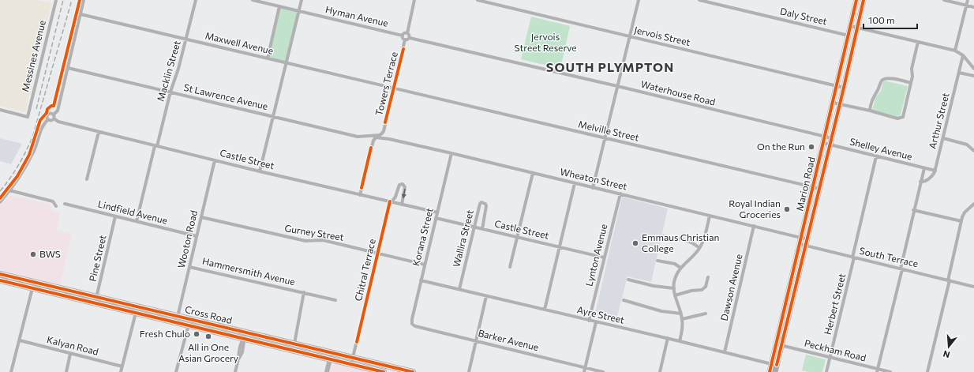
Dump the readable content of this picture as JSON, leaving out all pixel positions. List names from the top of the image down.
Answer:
{
  "streets": {
    "highway": ["Cross Road"],
    "main road": ["Marion Road"],
    "street": [
      "Hyman Avenue",
      "Daly Street",
      "Jervois Street",
      "Maxwell Avenue",
      "Messines Avenue",
      "Macklin Street",
      "Towers Terrace",
      "Waterhouse Road",
      "St Lawrence Avenue",
      "Arthur Street",
      "Melville Street",
      "Shelley Avenue",
      "Castle Street",
      "Wheaton Street",
      "Lindfield Avenue",
      "Gurney Street",
      "Korana Street",
      "Wallira Street",
      "Wooton Road",
      "Lynton Avenue",
      "South Terrace",
      "Pine Street",
      "Chitral Terrace",
      "Hammersmith Avenue",
      "Dawson Avenue",
      "Herbert Street",
      "Ayre Street",
      "Barker Avenue",
      "Kalyan Road",
      "Peckham Road"
    ]
  },
  "crossings": [
    ["Hyman Avenue", "Towers Terrace"],
    ["Hyman Avenue", "Waterhouse Road"],
    ["Daly Street", "Marion Road"],
    ["Jervois Street", "Marion Road"],
    ["Maxwell Avenue", "Macklin Street"],
    ["Maxwell Avenue", "Towers Terrace"],
    ["Maxwell Avenue", "Melville Street"],
    ["Macklin Street", "St Lawrence Avenue"],
    ["Macklin Street", "Castle Street"],
    ["Macklin Street", "Lindfield Avenue"],
    ["Towers Terrace", "Waterhouse Road"],
    ["Towers Terrace", "St Lawrence Avenue"],
    ["Towers Terrace", "Melville Street"],
    ["Waterhouse Road", "Shelley Avenue"],
    ["Waterhouse Road", "Marion Road"],
    ["Arthur Street", "Shelley Avenue"],
    ["Melville Street", "Marion Road"],
    ["Shelley Avenue", "Marion Road"],
    ["Shelley Avenue", "Herbert Street"],
    ["Castle Street", "Korana Street"],
    ["Castle Street", "Wallira Street"],
    ["Castle Street", "Wooton Road"],
    ["Castle Street", "Lynton Avenue"],
    ["Castle Street", "Chitral Terrace"],
    ["Wheaton Street", "Marion Road"],
    ["Wheaton Street", "Korana Street"],
    ["Wheaton Street", "Lynton Avenue"],
    ["Wheaton Street", "Dawson Avenue"],
    ["Marion Road", "South Terrace"],
    ["Marion Road", "Ayre Street"],
    ["Marion Road", "Peckham Road"],
    ["Lindfield Avenue", "Wooton Road"],
    ["Lindfield Avenue", "Pine Street"],
    ["Gurney Street", "Korana Street"],
    ["Gurney Street", "Wooton Road"],
    ["Gurney Street", "Chitral Terrace"],
    ["Korana Street", "Ayre Street"],
    ["Korana Street", "Barker Avenue"],
    ["Wallira Street", "Ayre Street"],
    ["Wooton Road", "Hammersmith Avenue"],
    ["Wooton Road", "Cross Road"],
    ["Lynton Avenue", "Ayre Street"],
    ["South Terrace", "Herbert Street"],
    ["Pine Street", "Cross Road"],
    ["Chitral Terrace", "Cross Road"],
    ["Hammersmith Avenue", "Cross Road"],
    ["Dawson Avenue", "Ayre Street"],
    ["Herbert Street", "Peckham Road"]
  ],
  "districts": ["SOUTH PLYMPTON"],
  "parks": ["Jervois Street Reserve"],
  "places": [
    "On the Run",
    "Royal Indian Groceries",
    "Emmaus Christian College",
    "BWS",
    "Fresh Chulo",
    "All in One Asian Grocery"
  ],
  "scale_bar": "100 m",
  "north": "bottom"
}
